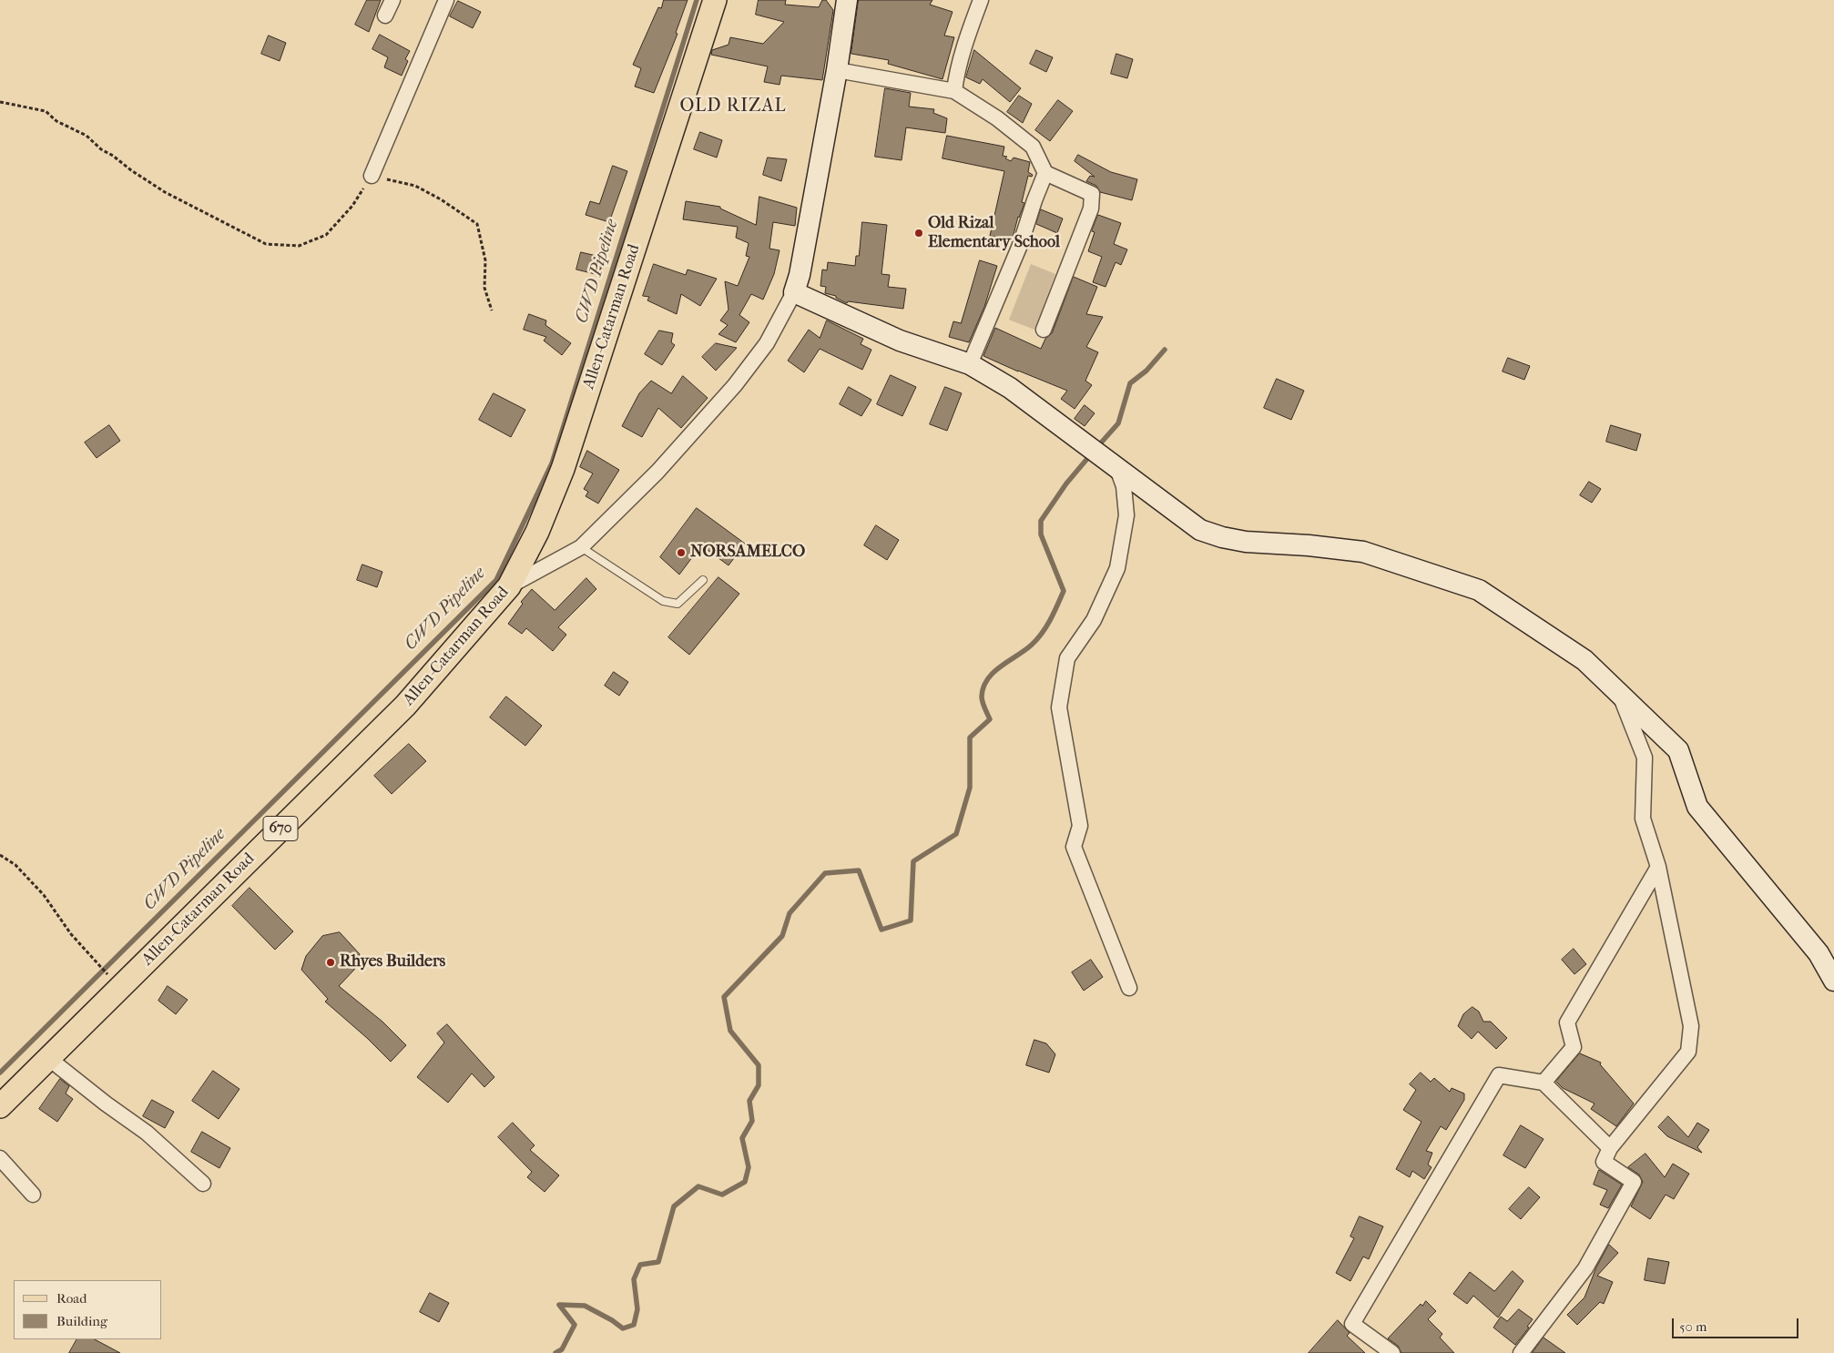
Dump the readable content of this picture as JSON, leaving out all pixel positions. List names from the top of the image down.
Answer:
{
  "streets": {
    "main road": ["Allen-Catarman Road", "670"]
  },
  "districts": ["OLD RIZAL"],
  "water": ["CWD Pipeline"],
  "places": ["Old Rizal Elementary School", "NORSAMELCO", "Rhyes Builders"],
  "legend": ["Road", "Building"],
  "scale_bar": "50 m"
}
